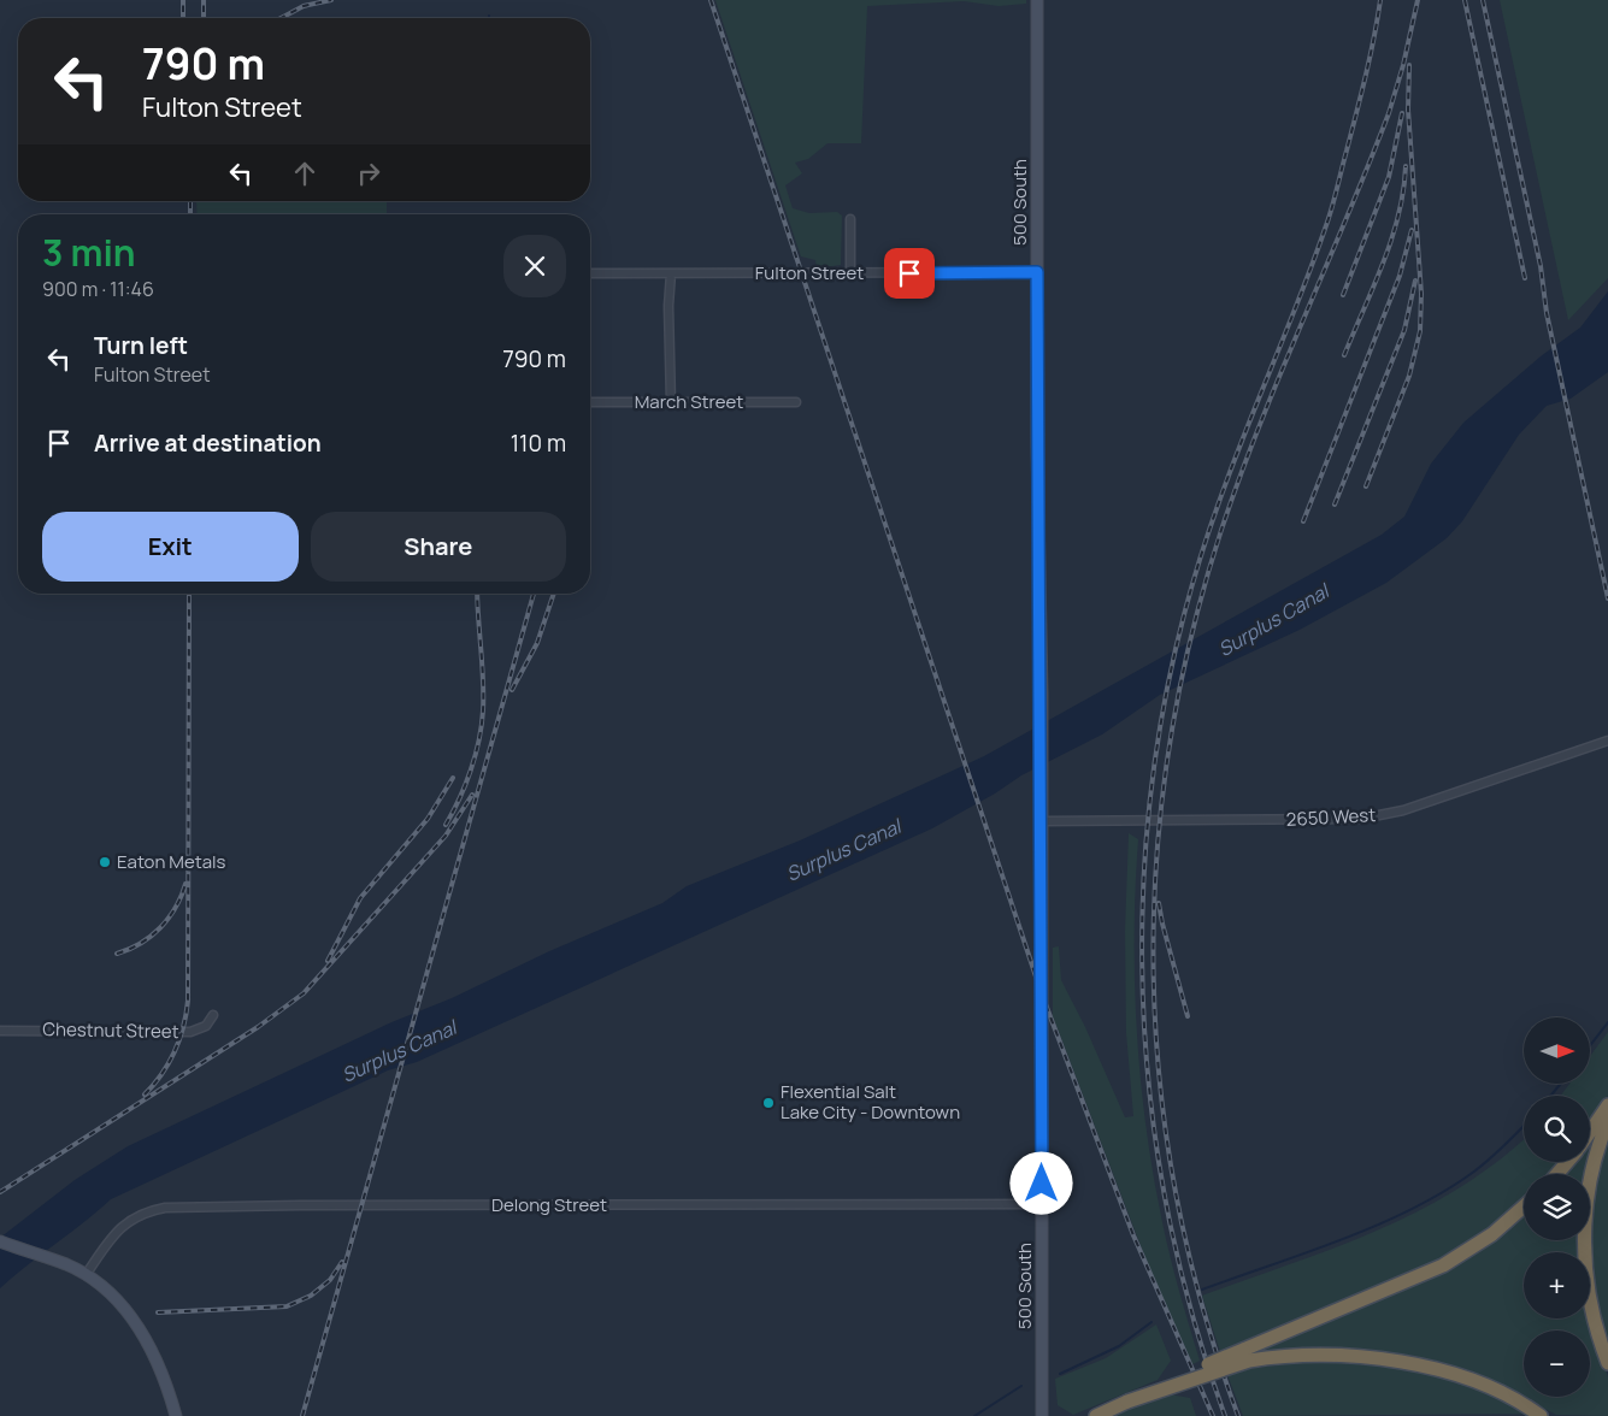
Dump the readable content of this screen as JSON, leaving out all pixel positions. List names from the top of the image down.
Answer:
{
  "streets": {
    "street": [
      "500 South",
      "Fulton Street",
      "March Street",
      "2650 West",
      "Chestnut Street",
      "Delong Street"
    ]
  },
  "crossings": [
    ["500 South", "Fulton Street"],
    ["500 South", "2650 West"],
    ["500 South", "Delong Street"]
  ],
  "water": ["Surplus Canal"],
  "places": ["Eaton Metals", "Flexential Salt Lake City - Downtown"],
  "north": "right",
  "page": {
    "turn": ["790 m", "Fulton Street"],
    "heading": ["3 min", "900 m · 11:46"],
    "list": [
      {
        "name": "Turn left",
        "note": "Fulton Street",
        "value": "790 m"
      },
      {
        "name": "Arrive at destination",
        "value": "110 m"
      }
    ],
    "buttons": ["Exit", "Share"],
    "map_buttons": ["+", "−"]
  }
}
